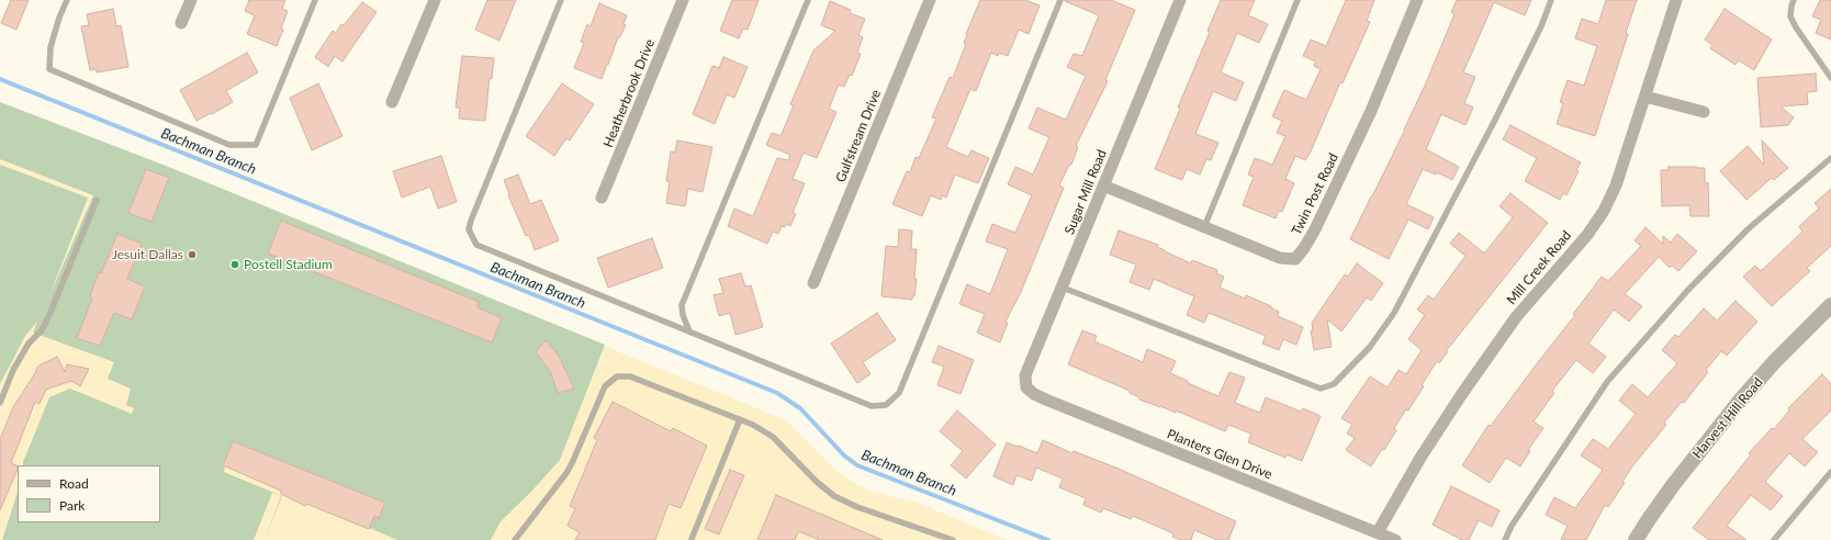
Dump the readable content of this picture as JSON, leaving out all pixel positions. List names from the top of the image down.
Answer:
{
  "streets": {
    "street": [
      "Heatherbrook Drive",
      "Gulfstream Drive",
      "Sugar Mill Road",
      "Twin Post Road",
      "Mill Creek Road",
      "Harvest Hill Road",
      "Planters Glen Drive"
    ]
  },
  "crossings": [
    ["Sugar Mill Road", "Twin Post Road"],
    ["Sugar Mill Road", "Planters Glen Drive"],
    ["Mill Creek Road", "Planters Glen Drive"]
  ],
  "water": ["Bachman Branch"],
  "places": ["Jesuit Dallas", "Postell Stadium"],
  "legend": ["Road", "Park"]
}
